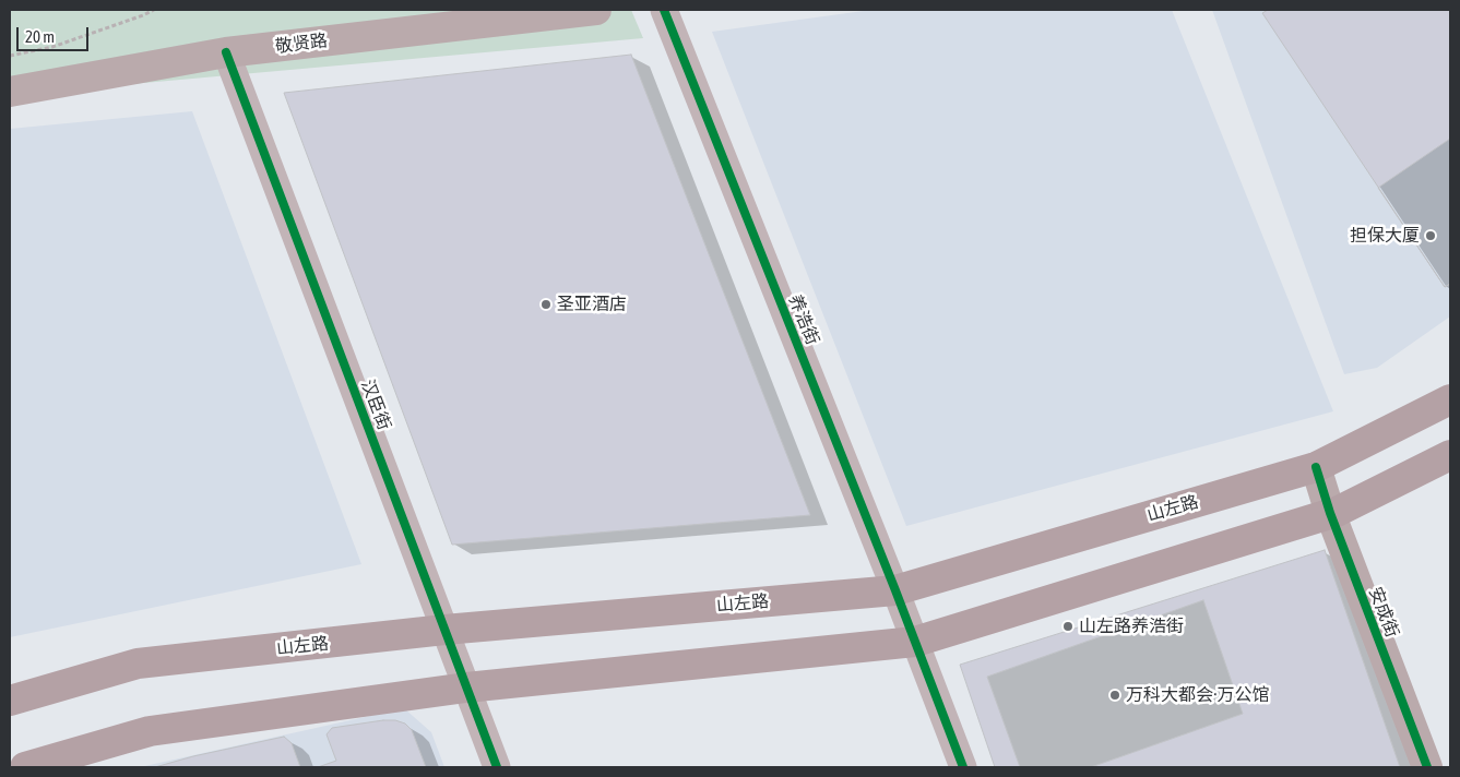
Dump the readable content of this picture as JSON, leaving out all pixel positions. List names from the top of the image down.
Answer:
{
  "streets": {
    "main road": ["敬贤路", "山左路", "安成街"],
    "street": ["养浩街", "汉臣街"]
  },
  "crossings": [
    ["敬贤路", "汉臣街"],
    ["养浩街", "山左路"],
    ["汉臣街", "山左路"],
    ["山左路", "安成街"]
  ],
  "places": [
    "担保大厦",
    "圣亚酒店",
    "山左路养浩街",
    "万科大都会·万公馆"
  ],
  "scale_bar": "20 m"
}
